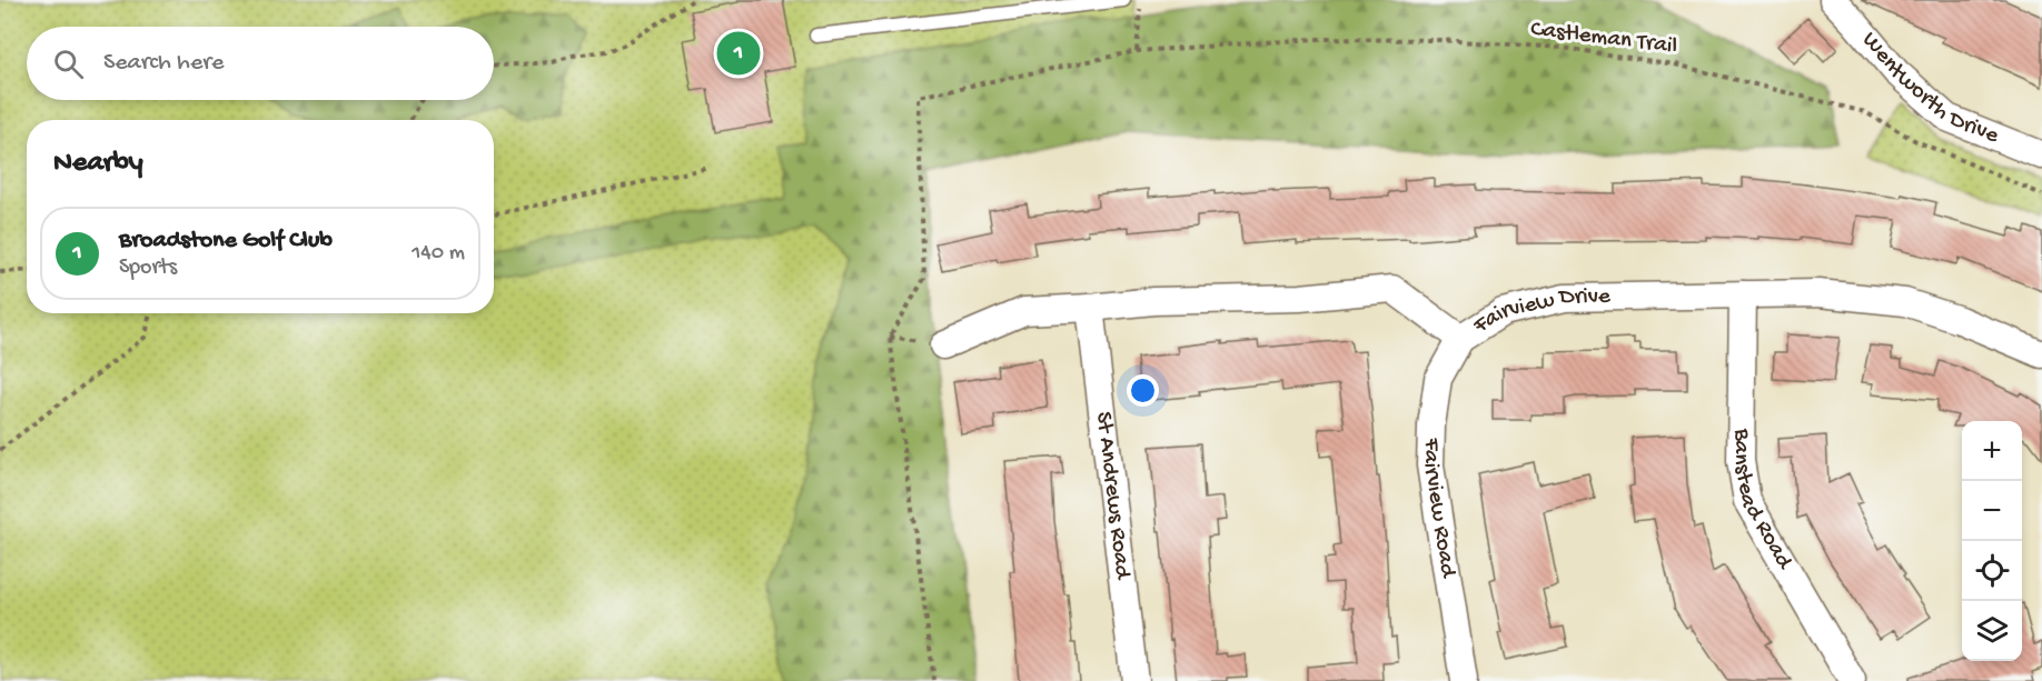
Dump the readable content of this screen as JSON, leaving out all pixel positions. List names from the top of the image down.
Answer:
{
  "streets": {
    "street": [
      "Wentworth Drive",
      "Fairview Drive",
      "St Andrews Road",
      "Banstead Road",
      "Fairview Road"
    ],
    "path": ["Castleman Trail"]
  },
  "crossings": [
    ["Fairview Drive", "St Andrews Road"],
    ["Fairview Drive", "Banstead Road"],
    ["Fairview Drive", "Fairview Road"]
  ],
  "page": {
    "search": "Search here",
    "pins": "1",
    "heading": "Nearby",
    "list": [
      {
        "mark": "1",
        "name": "Broadstone Golf Club",
        "note": "Sports",
        "value": "140 m"
      }
    ],
    "map_buttons": ["+", "−"]
  }
}
